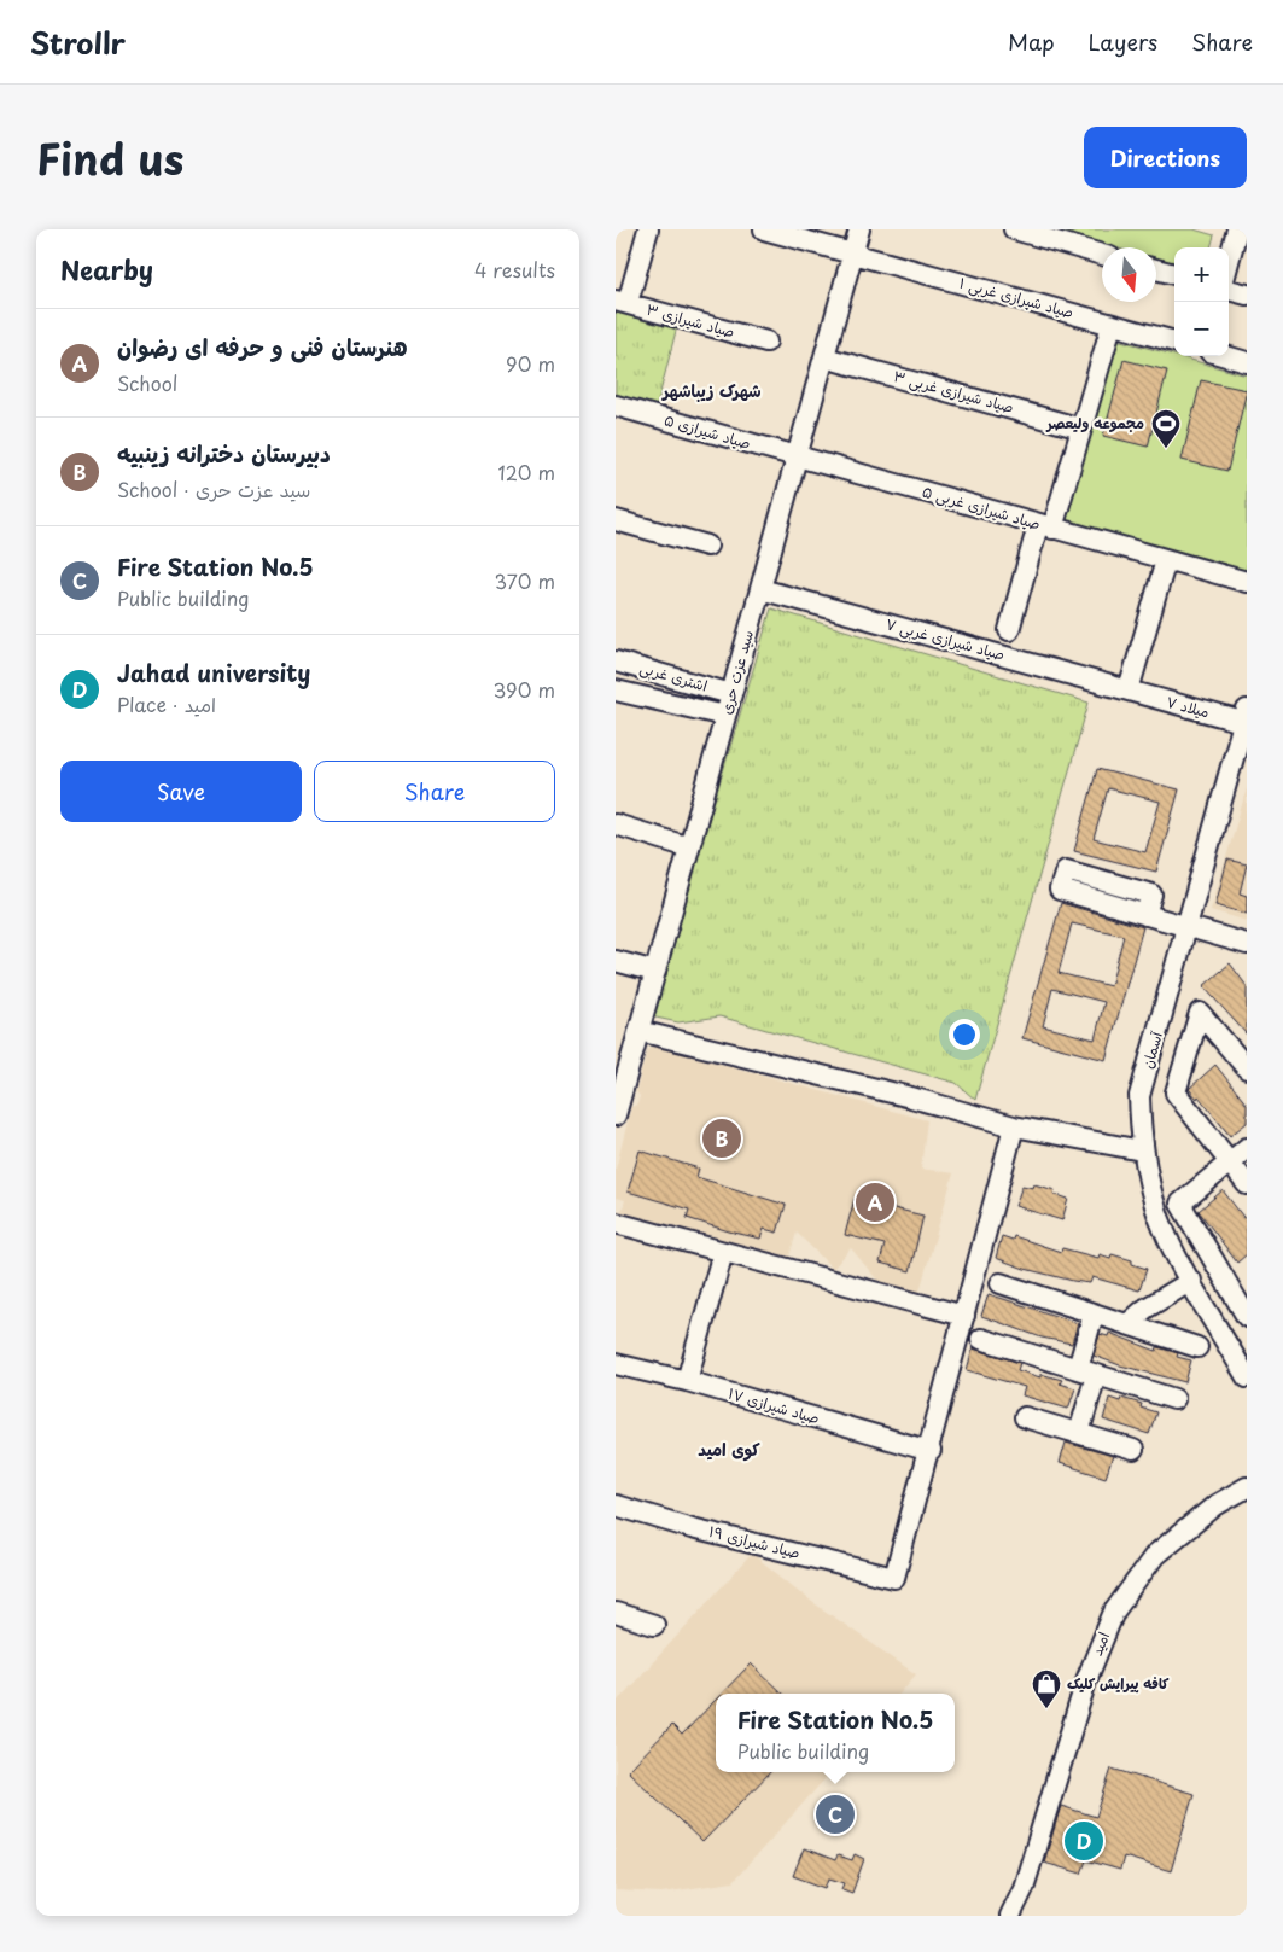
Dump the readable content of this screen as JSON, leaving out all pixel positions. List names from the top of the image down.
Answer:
{
  "streets": {
    "street": [
      "صیاد شیرازی غربی ۱",
      "صیاد شیرازی ۳",
      "صیاد شیرازی غربی ۳",
      "صیاد شیرازی ۵",
      "صیاد شیرازی غربی ۵",
      "صیاد شیرازی غربی ۷",
      "سید عزت حری",
      "اشتری غربی",
      "میلاد ۷",
      "آسمان",
      "صیاد شیرازی ۱۷",
      "صیاد شیرازی ۱۹",
      "امید"
    ]
  },
  "crossings": [
    ["صیاد شیرازی غربی ۱", "سید عزت حری"],
    ["صیاد شیرازی غربی ۳", "سید عزت حری"],
    ["صیاد شیرازی ۵", "صیاد شیرازی غربی ۵"],
    ["صیاد شیرازی ۵", "سید عزت حری"],
    ["صیاد شیرازی غربی ۵", "سید عزت حری"],
    ["صیاد شیرازی غربی ۷", "سید عزت حری"],
    ["صیاد شیرازی غربی ۷", "میلاد ۷"],
    ["سید عزت حری", "اشتری غربی"],
    ["میلاد ۷", "آسمان"],
    ["صیاد شیرازی ۱۷", "صیاد شیرازی ۱۹"]
  ],
  "districts": ["شهرک زیباشهر", "کوی امید"],
  "places": {
    "sports": ["مجموعه ولیعصر"],
    "shop": ["کافه پیرایش کلیک"]
  },
  "north": "bottom",
  "page": {
    "header": "Strollr",
    "nav": ["Map", "Layers", "Share"],
    "title": "Find us",
    "buttons": [
      "Directions",
      ["Save", "Share"]
    ],
    "heading": ["Nearby", "4 results"],
    "map_buttons": ["+", "−"],
    "list": [
      {
        "mark": "A",
        "name": "هنرستان فنی و حرفه ای رضوان",
        "note": "School",
        "value": "90 m"
      },
      {
        "mark": "B",
        "name": "دبیرستان دخترانه زینبیه",
        "note": "School · سید عزت حری",
        "value": "120 m"
      },
      {
        "mark": "C",
        "name": "Fire Station No.5",
        "note": "Public building",
        "value": "370 m"
      },
      {
        "mark": "D",
        "name": "Jahad university",
        "note": "Place · امید",
        "value": "390 m"
      }
    ],
    "pins": [
      "B",
      "A",
      "C",
      "D"
    ],
    "popup": ["Fire Station No.5", "Public building"]
  }
}
